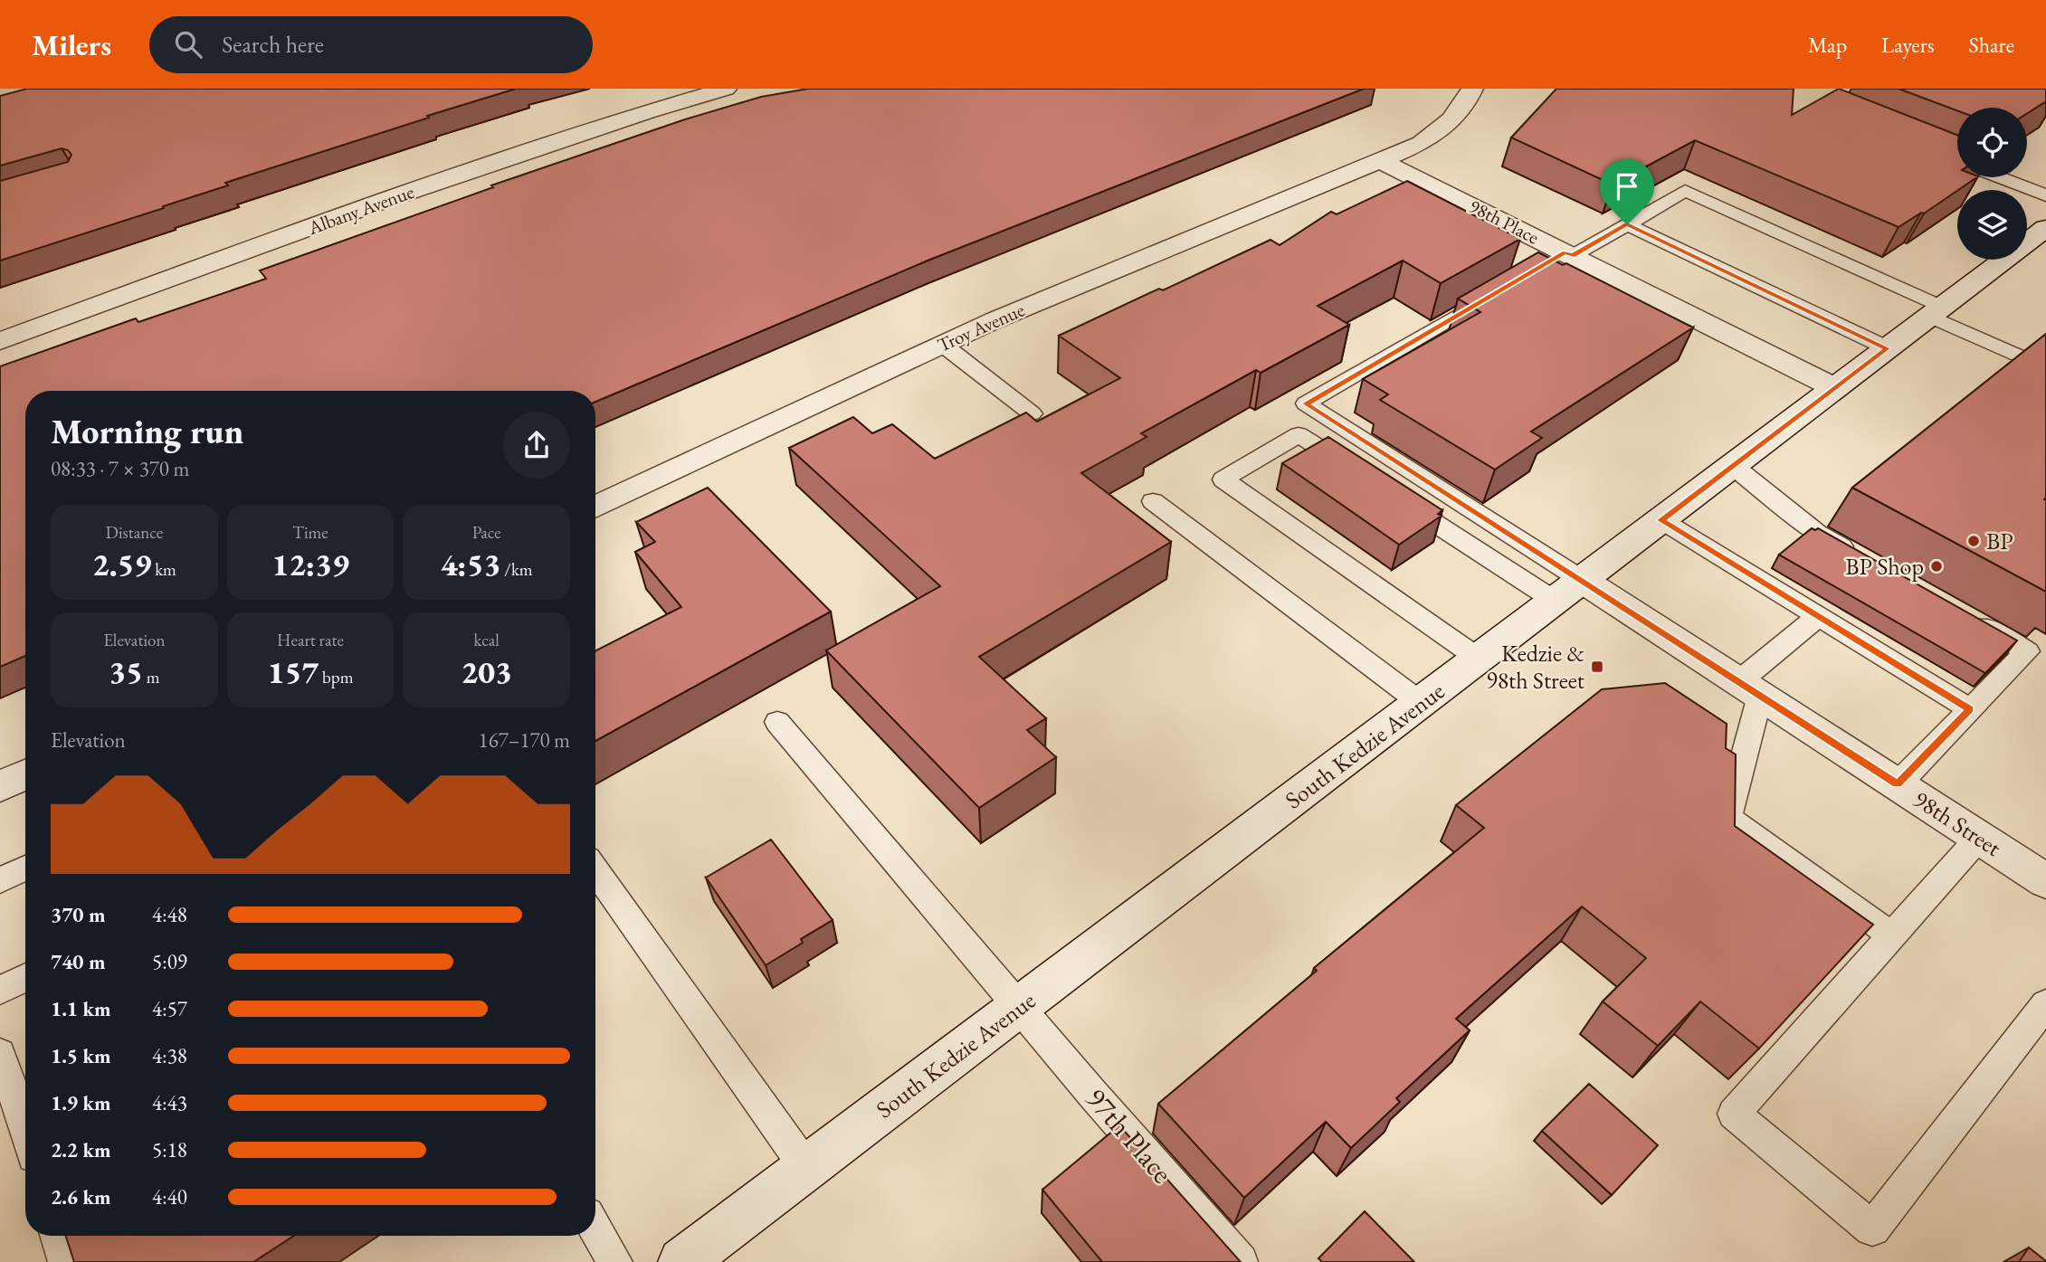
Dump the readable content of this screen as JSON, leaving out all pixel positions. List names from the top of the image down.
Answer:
{
  "streets": {
    "street": [
      "Albany Avenue",
      "98th Place",
      "Troy Avenue",
      "South Kedzie Avenue",
      "98th Street"
    ],
    "lane": ["97th Place"]
  },
  "crossings": [
    ["98th Place", "Troy Avenue"],
    ["98th Place", "South Kedzie Avenue"],
    ["South Kedzie Avenue", "98th Street"],
    ["South Kedzie Avenue", "97th Place"]
  ],
  "places": {
    "other": ["BP", "BP Shop"],
    "transit": ["Kedzie & 98th Street"]
  },
  "page": {
    "header": "Milers",
    "search": "Search here",
    "nav": ["Map", "Layers", "Share"],
    "heading": ["Morning run", "08:33 · 7 × 370 m"],
    "stats": [
      ["Distance", "2.59 km"],
      ["Time", "12:39"],
      ["Pace", "4:53 /km"],
      ["Elevation", "35 m"],
      ["Heart rate", "157 bpm"],
      ["kcal", "203"]
    ],
    "chart": ["Elevation", "167–170 m"],
    "list": [
      {
        "name": "370 m",
        "note": "4:48"
      },
      {
        "name": "740 m",
        "note": "5:09"
      },
      {
        "name": "1.1 km",
        "note": "4:57"
      },
      {
        "name": "1.5 km",
        "note": "4:38"
      },
      {
        "name": "1.9 km",
        "note": "4:43"
      },
      {
        "name": "2.2 km",
        "note": "5:18"
      },
      {
        "name": "2.6 km",
        "note": "4:40"
      }
    ]
  }
}
